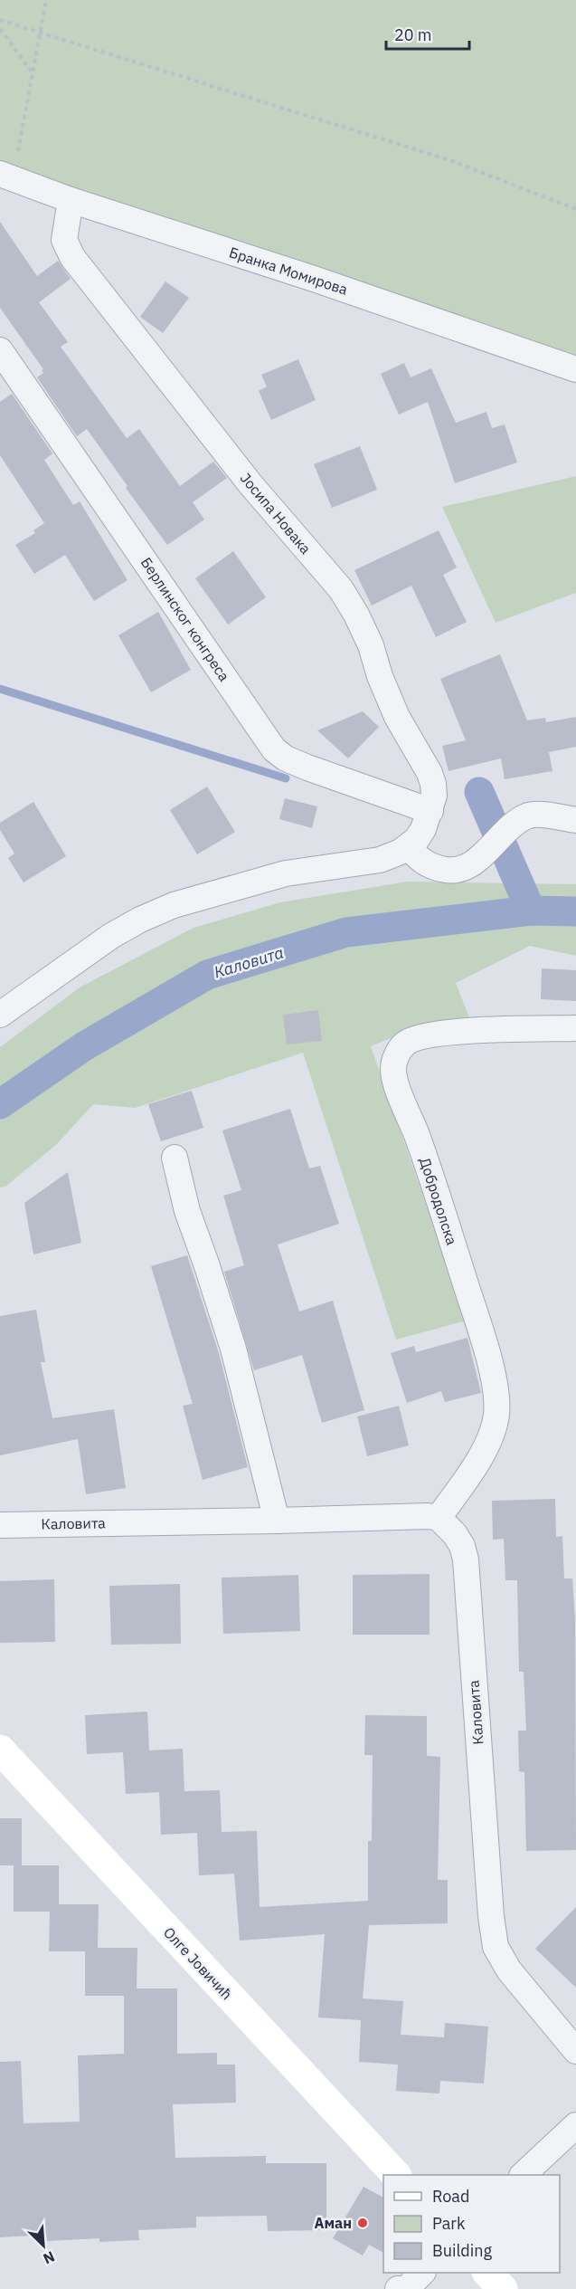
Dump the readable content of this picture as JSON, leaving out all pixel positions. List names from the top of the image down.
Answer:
{
  "streets": {
    "street": [
      "Бранка Момирова",
      "Јосипа Новака",
      "Берлинског конгреса",
      "Добродолска",
      "Каловита",
      "Олге Јовичић"
    ]
  },
  "crossings": [
    ["Бранка Момирова", "Јосипа Новака"],
    ["Јосипа Новака", "Берлинског конгреса"],
    ["Добродолска", "Каловита"]
  ],
  "water": ["Каловита"],
  "places": ["Аман"],
  "legend": ["Road", "Park", "Building"],
  "scale_bar": "20 m",
  "north": "bottom right"
}
